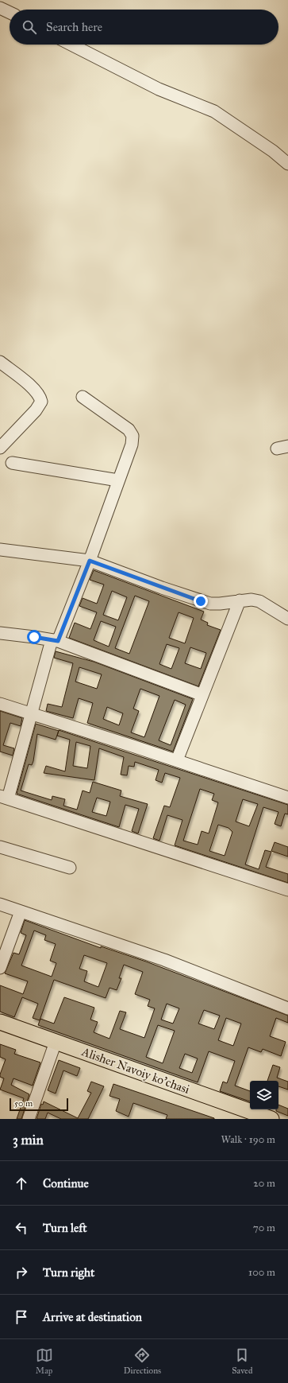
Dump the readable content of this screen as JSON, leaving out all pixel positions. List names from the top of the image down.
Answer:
{
  "streets": {
    "main road": ["Alisher Navoiy ko'chasi"]
  },
  "scale_bar": "50 m",
  "page": {
    "search": "Search here",
    "scale": "50 m",
    "heading": ["3 min", "Walk · 190 m"],
    "list": [
      ["Continue", "20 m"],
      ["Turn left", "70 m"],
      ["Turn right", "100 m"],
      "Arrive at destination"
    ],
    "nav": ["Map", "Directions", "Saved"]
  }
}
